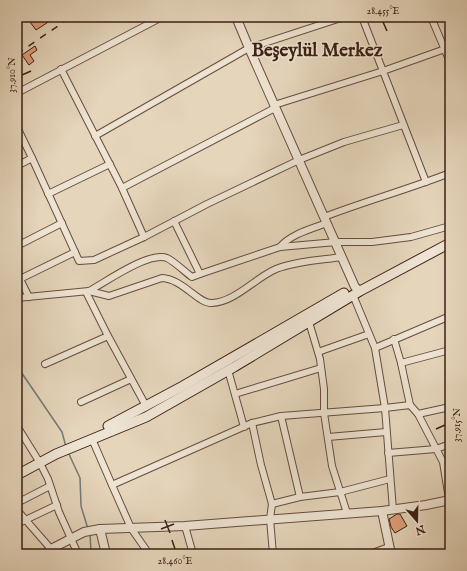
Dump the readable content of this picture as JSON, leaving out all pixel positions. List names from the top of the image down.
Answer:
{
  "districts": ["Beşeylül Merkez"],
  "north": "bottom",
  "coordinates": [
    "28.455°E",
    "37.910°N",
    "37.915°N",
    "28.460°E"
  ]
}
